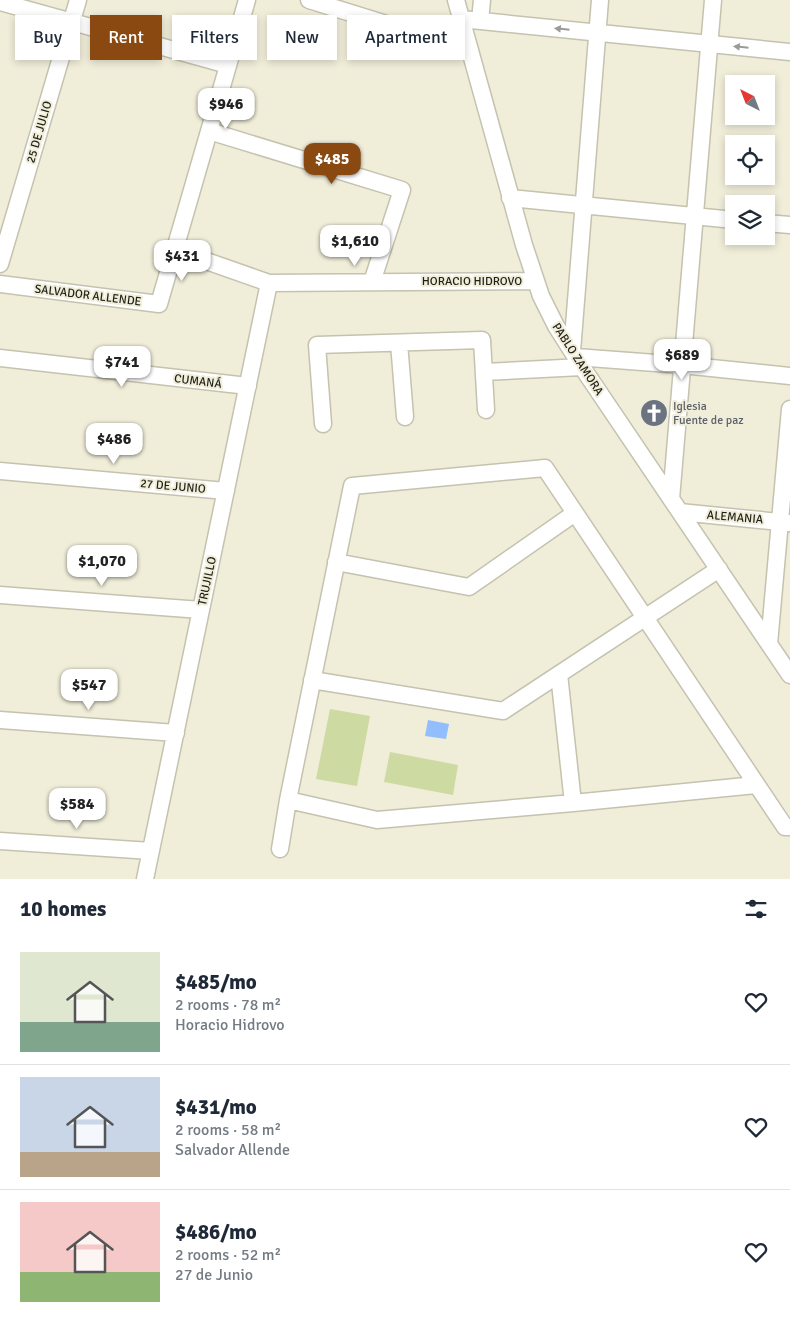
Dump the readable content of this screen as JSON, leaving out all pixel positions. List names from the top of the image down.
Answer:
{
  "streets": {
    "street": [
      "25 DE JULIO",
      "HORACIO HIDROVO",
      "SALVADOR ALLENDE",
      "PABLO ZAMORA",
      "CUMANÁ",
      "27 DE JUNIO",
      "ALEMANIA",
      "TRUJILLO"
    ]
  },
  "crossings": [
    ["HORACIO HIDROVO", "SALVADOR ALLENDE"],
    ["HORACIO HIDROVO", "PABLO ZAMORA"],
    ["HORACIO HIDROVO", "TRUJILLO"],
    ["PABLO ZAMORA", "ALEMANIA"],
    ["CUMANÁ", "TRUJILLO"],
    ["27 DE JUNIO", "TRUJILLO"]
  ],
  "places": {
    "church": ["Iglesia Fuente de paz"]
  },
  "north": "top left",
  "page": {
    "chip": [
      "Buy",
      "Rent",
      "Filters",
      "New",
      "Apartment"
    ],
    "price": [
      "$946",
      "$485",
      "$1,610",
      "$431",
      "$689",
      "$741",
      "$486",
      "$1,070",
      "$547",
      "$584"
    ],
    "heading": "10 homes",
    "list": [
      {
        "name": "$485/mo",
        "note": "2 rooms · 78 m² · Horacio Hidrovo"
      },
      {
        "name": "$431/mo",
        "note": "2 rooms · 58 m² · Salvador Allende"
      },
      {
        "name": "$486/mo",
        "note": "2 rooms · 52 m² · 27 de Junio"
      }
    ]
  }
}
